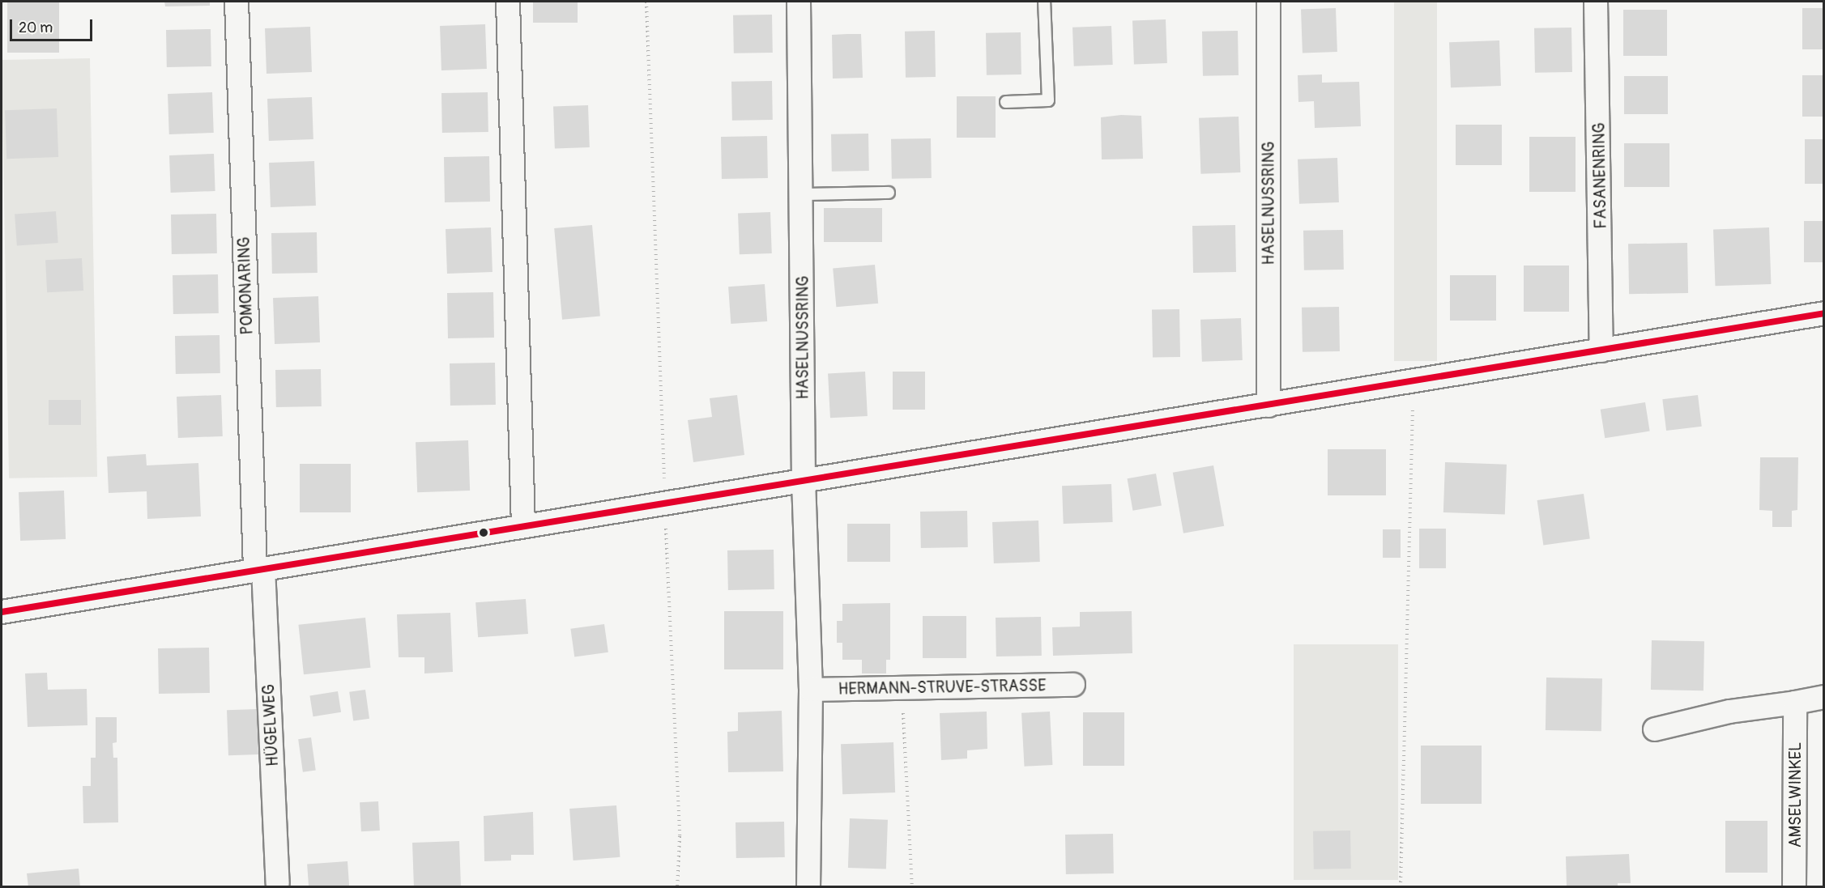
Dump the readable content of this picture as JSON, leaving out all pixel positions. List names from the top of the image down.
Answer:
{
  "streets": {
    "street": [
      "FASANENRING",
      "HASELNUSSRING",
      "POMONARING",
      "HERMANN-STRUVE-STRASSE",
      "HÜGELWEG",
      "AMSELWINKEL"
    ]
  },
  "crossings": [
    ["POMONARING", "HÜGELWEG"]
  ],
  "scale_bar": "20 m"
}
